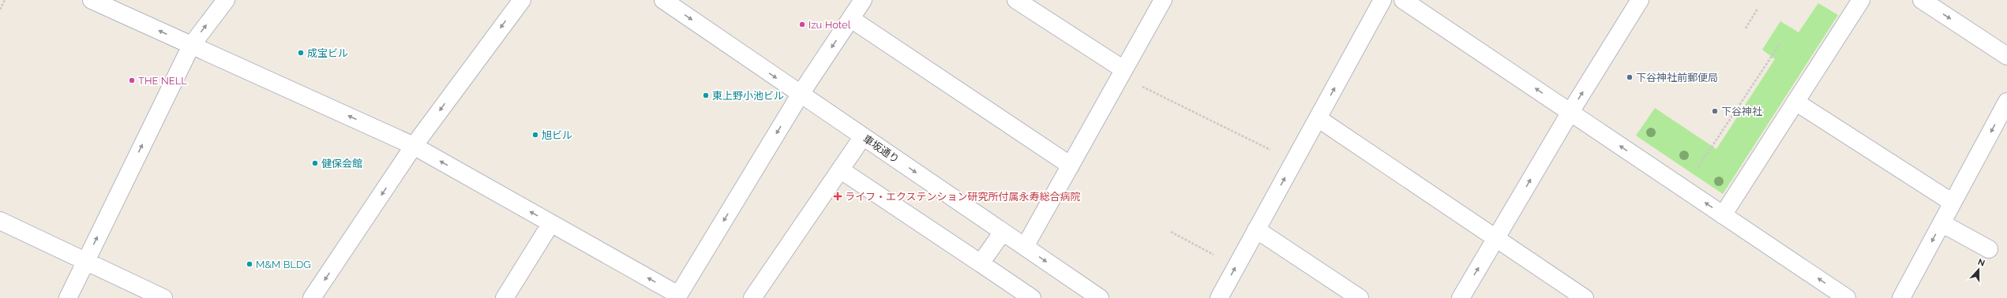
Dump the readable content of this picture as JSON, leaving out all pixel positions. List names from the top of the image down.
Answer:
{
  "streets": {
    "street": ["車坂通り"]
  },
  "places": {
    "other": [
      "Izu Hotel",
      "成宝ビル",
      "下谷神社前郵便局",
      "THE NELL",
      "東上野小池ビル",
      "下谷神社",
      "旭ビル",
      "健保会館",
      "M&M BLDG"
    ],
    "health": ["ライフ・エクステンション研究所付属永寿総合病院"]
  },
  "north": "top"
}
